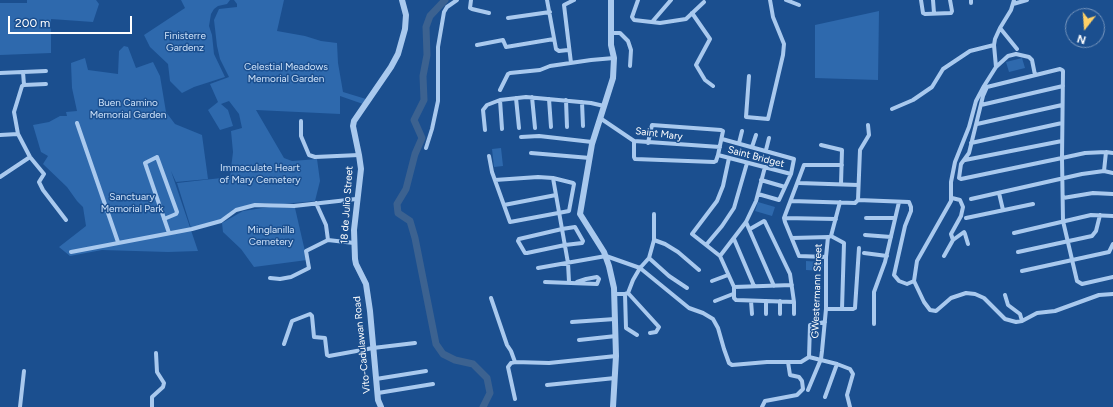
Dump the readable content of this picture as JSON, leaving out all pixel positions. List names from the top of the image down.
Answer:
{
  "streets": {
    "street": [
      "Saint Mary",
      "Saint Bridget",
      "18 de Julio Street",
      "GWestermann Street",
      "Vito-Cadulawan Road"
    ]
  },
  "crossings": [
    ["18 de Julio Street", "Vito-Cadulawan Road"]
  ],
  "parks": [
    "Finisterre Gardenz",
    "Celestial Meadows Memorial Garden",
    "Buen Camino Memorial Garden",
    "Immaculate Heart of Mary Cemetery",
    "Sanctuary Memorial Park",
    "Minglanilla Cemetery"
  ],
  "scale_bar": "200 m",
  "north": "bottom"
}
